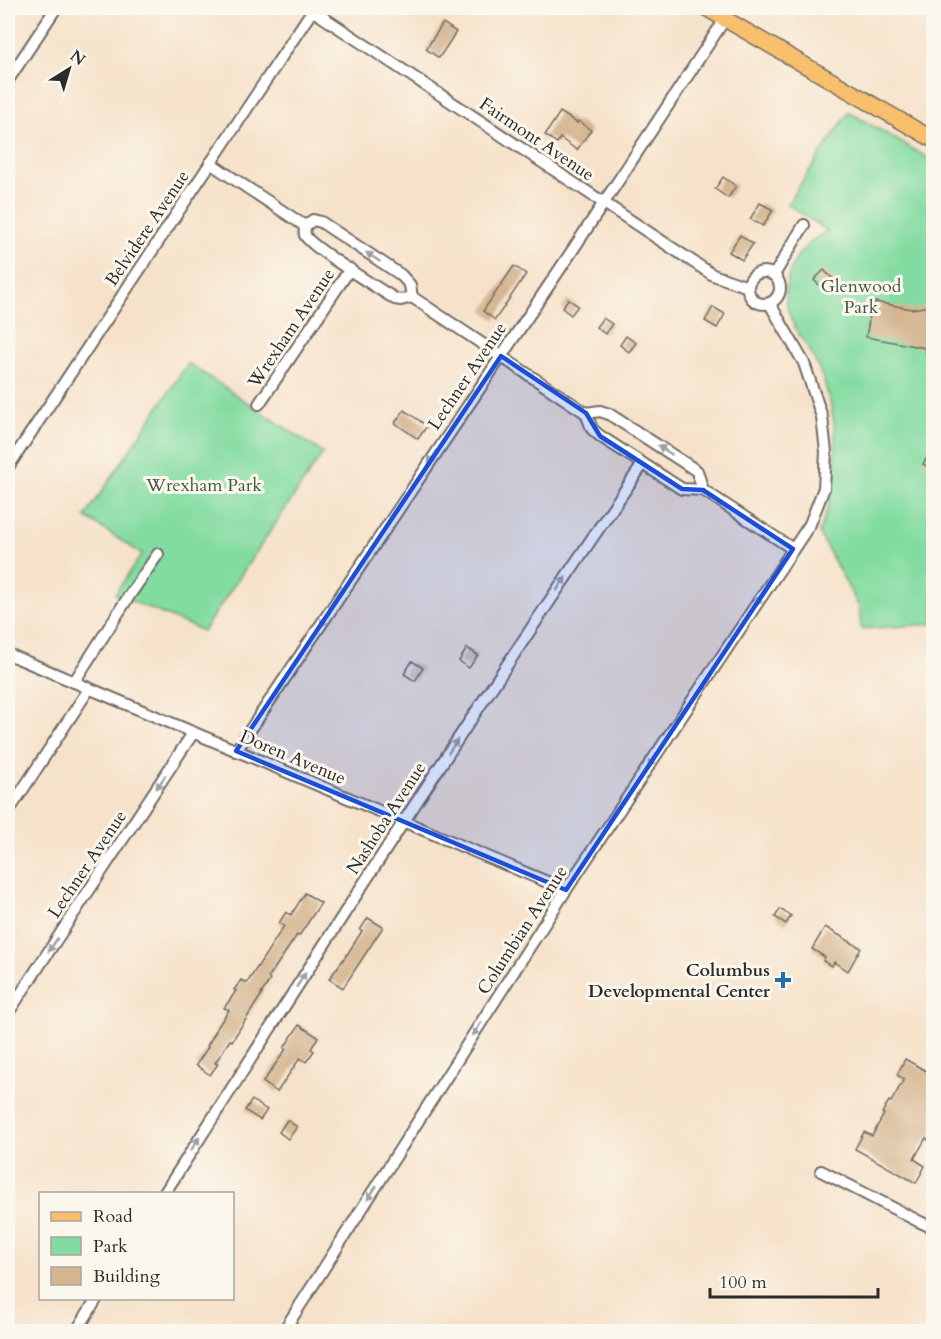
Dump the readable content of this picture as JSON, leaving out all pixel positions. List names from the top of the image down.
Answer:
{
  "streets": {
    "street": [
      "Fairmont Avenue",
      "Belvidere Avenue",
      "Wrexham Avenue",
      "Lechner Avenue",
      "Doren Avenue",
      "Nashoba Avenue",
      "Columbian Avenue"
    ]
  },
  "crossings": [
    ["Fairmont Avenue", "Belvidere Avenue"],
    ["Fairmont Avenue", "Lechner Avenue"],
    ["Fairmont Avenue", "Columbian Avenue"],
    ["Lechner Avenue", "Doren Avenue"],
    ["Doren Avenue", "Nashoba Avenue"],
    ["Doren Avenue", "Columbian Avenue"]
  ],
  "one_way": ["Lechner Avenue", "Nashoba Avenue", "Columbian Avenue"],
  "parks": ["Glenwood Park", "Wrexham Park"],
  "places": {
    "health": ["Columbus Developmental Center"]
  },
  "legend": ["Road", "Park", "Building"],
  "scale_bar": "100 m",
  "north": "top right"
}
